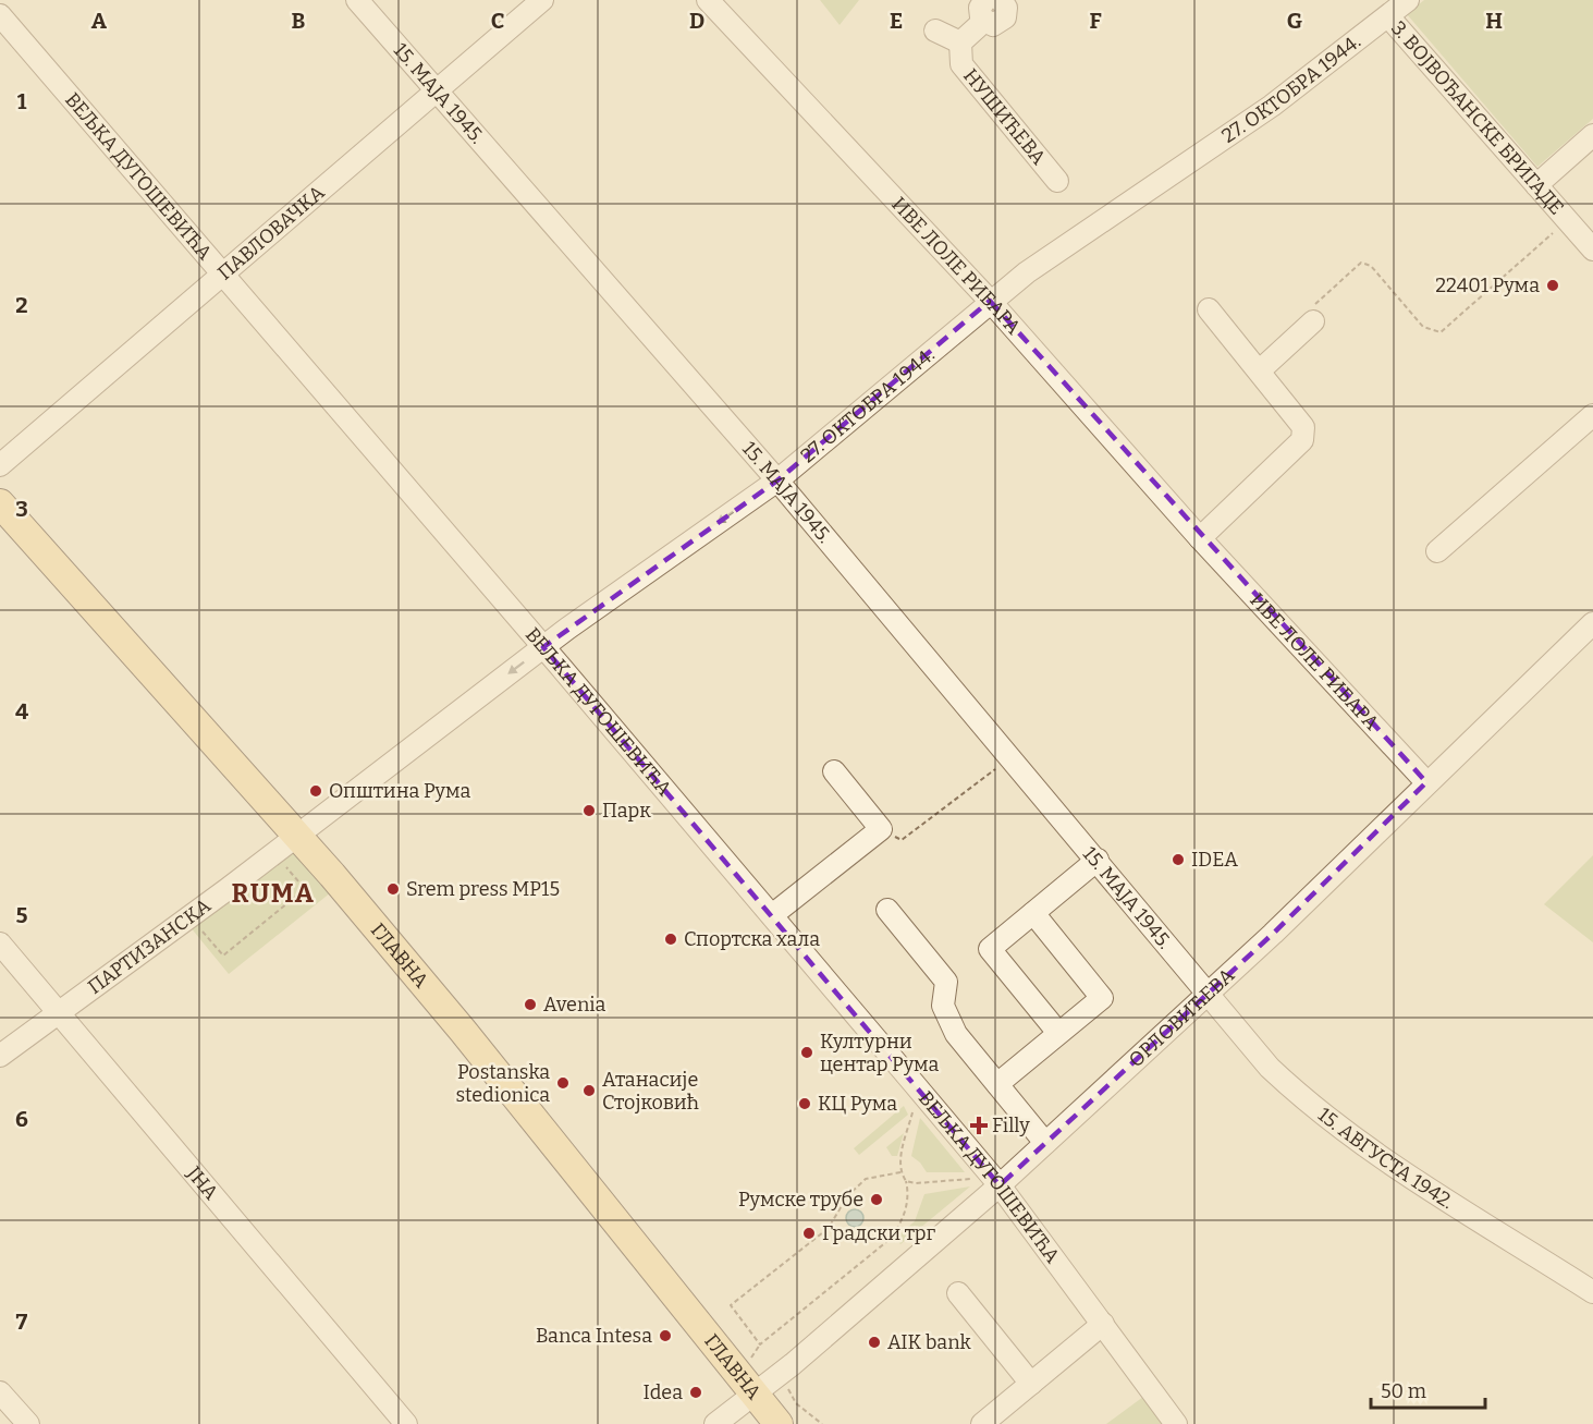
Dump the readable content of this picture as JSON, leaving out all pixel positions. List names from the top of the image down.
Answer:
{
  "streets": {
    "main road": ["ГЛАВНА"],
    "street": [
      "27. ОКТОБРА 1944.",
      "15. МАЈА 1945.",
      "НУШИЋЕВА",
      "3. ВОЈВОЂАНСКЕ БРИГАДЕ",
      "ВЕЉКА ДУГОШЕВИЋА",
      "ПАВЛОВАЧКА",
      "ИВЕ ЛОЛЕ РИБАРА",
      "ПАРТИЗАНСКА",
      "ОРЛОВИЋЕВА",
      "15. АВГУСТА 1942.",
      "ЈНА"
    ]
  },
  "crossings": [
    ["27. ОКТОБРА 1944.", "15. МАЈА 1945."],
    ["27. ОКТОБРА 1944.", "3. ВОЈВОЂАНСКЕ БРИГАДЕ"],
    ["27. ОКТОБРА 1944.", "ВЕЉКА ДУГОШЕВИЋА"],
    ["27. ОКТОБРА 1944.", "ИВЕ ЛОЛЕ РИБАРА"],
    ["27. ОКТОБРА 1944.", "ПАРТИЗАНСКА"],
    ["27. ОКТОБРА 1944.", "ГЛАВНА"],
    ["15. МАЈА 1945.", "ПАВЛОВАЧКА"],
    ["15. МАЈА 1945.", "ОРЛОВИЋЕВА"],
    ["15. МАЈА 1945.", "15. АВГУСТА 1942."],
    ["ВЕЉКА ДУГОШЕВИЋА", "ПАВЛОВАЧКА"],
    ["ВЕЉКА ДУГОШЕВИЋА", "ОРЛОВИЋЕВА"],
    ["ИВЕ ЛОЛЕ РИБАРА", "ОРЛОВИЋЕВА"],
    ["ПАРТИЗАНСКА", "ГЛАВНА"],
    ["ПАРТИЗАНСКА", "ЈНА"],
    ["ГЛАВНА", "ОРЛОВИЋЕВА"],
    ["ОРЛОВИЋЕВА", "15. АВГУСТА 1942."]
  ],
  "one_way": ["27. ОКТОБРА 1944."],
  "districts": ["RUMA"],
  "places": {
    "other": [
      "22401 Рума",
      "Општина Рума",
      "Парк",
      "IDEA",
      "Srem press MP15",
      "Спортска хала",
      "Avenia",
      "Културни центар Рума",
      "Postanska stedionica",
      "Атанасије Стојковић",
      "КЦ Рума",
      "Румске трубе",
      "Градски трг",
      "Banca Intesa",
      "AIK bank",
      "Idea"
    ],
    "health": ["Filly"]
  },
  "scale_bar": "50 m",
  "grid": {
    "columns": [
      "A",
      "B",
      "C",
      "D",
      "E",
      "F",
      "G",
      "H"
    ],
    "rows": [
      "1",
      "2",
      "3",
      "4",
      "5",
      "6",
      "7"
    ]
  }
}
